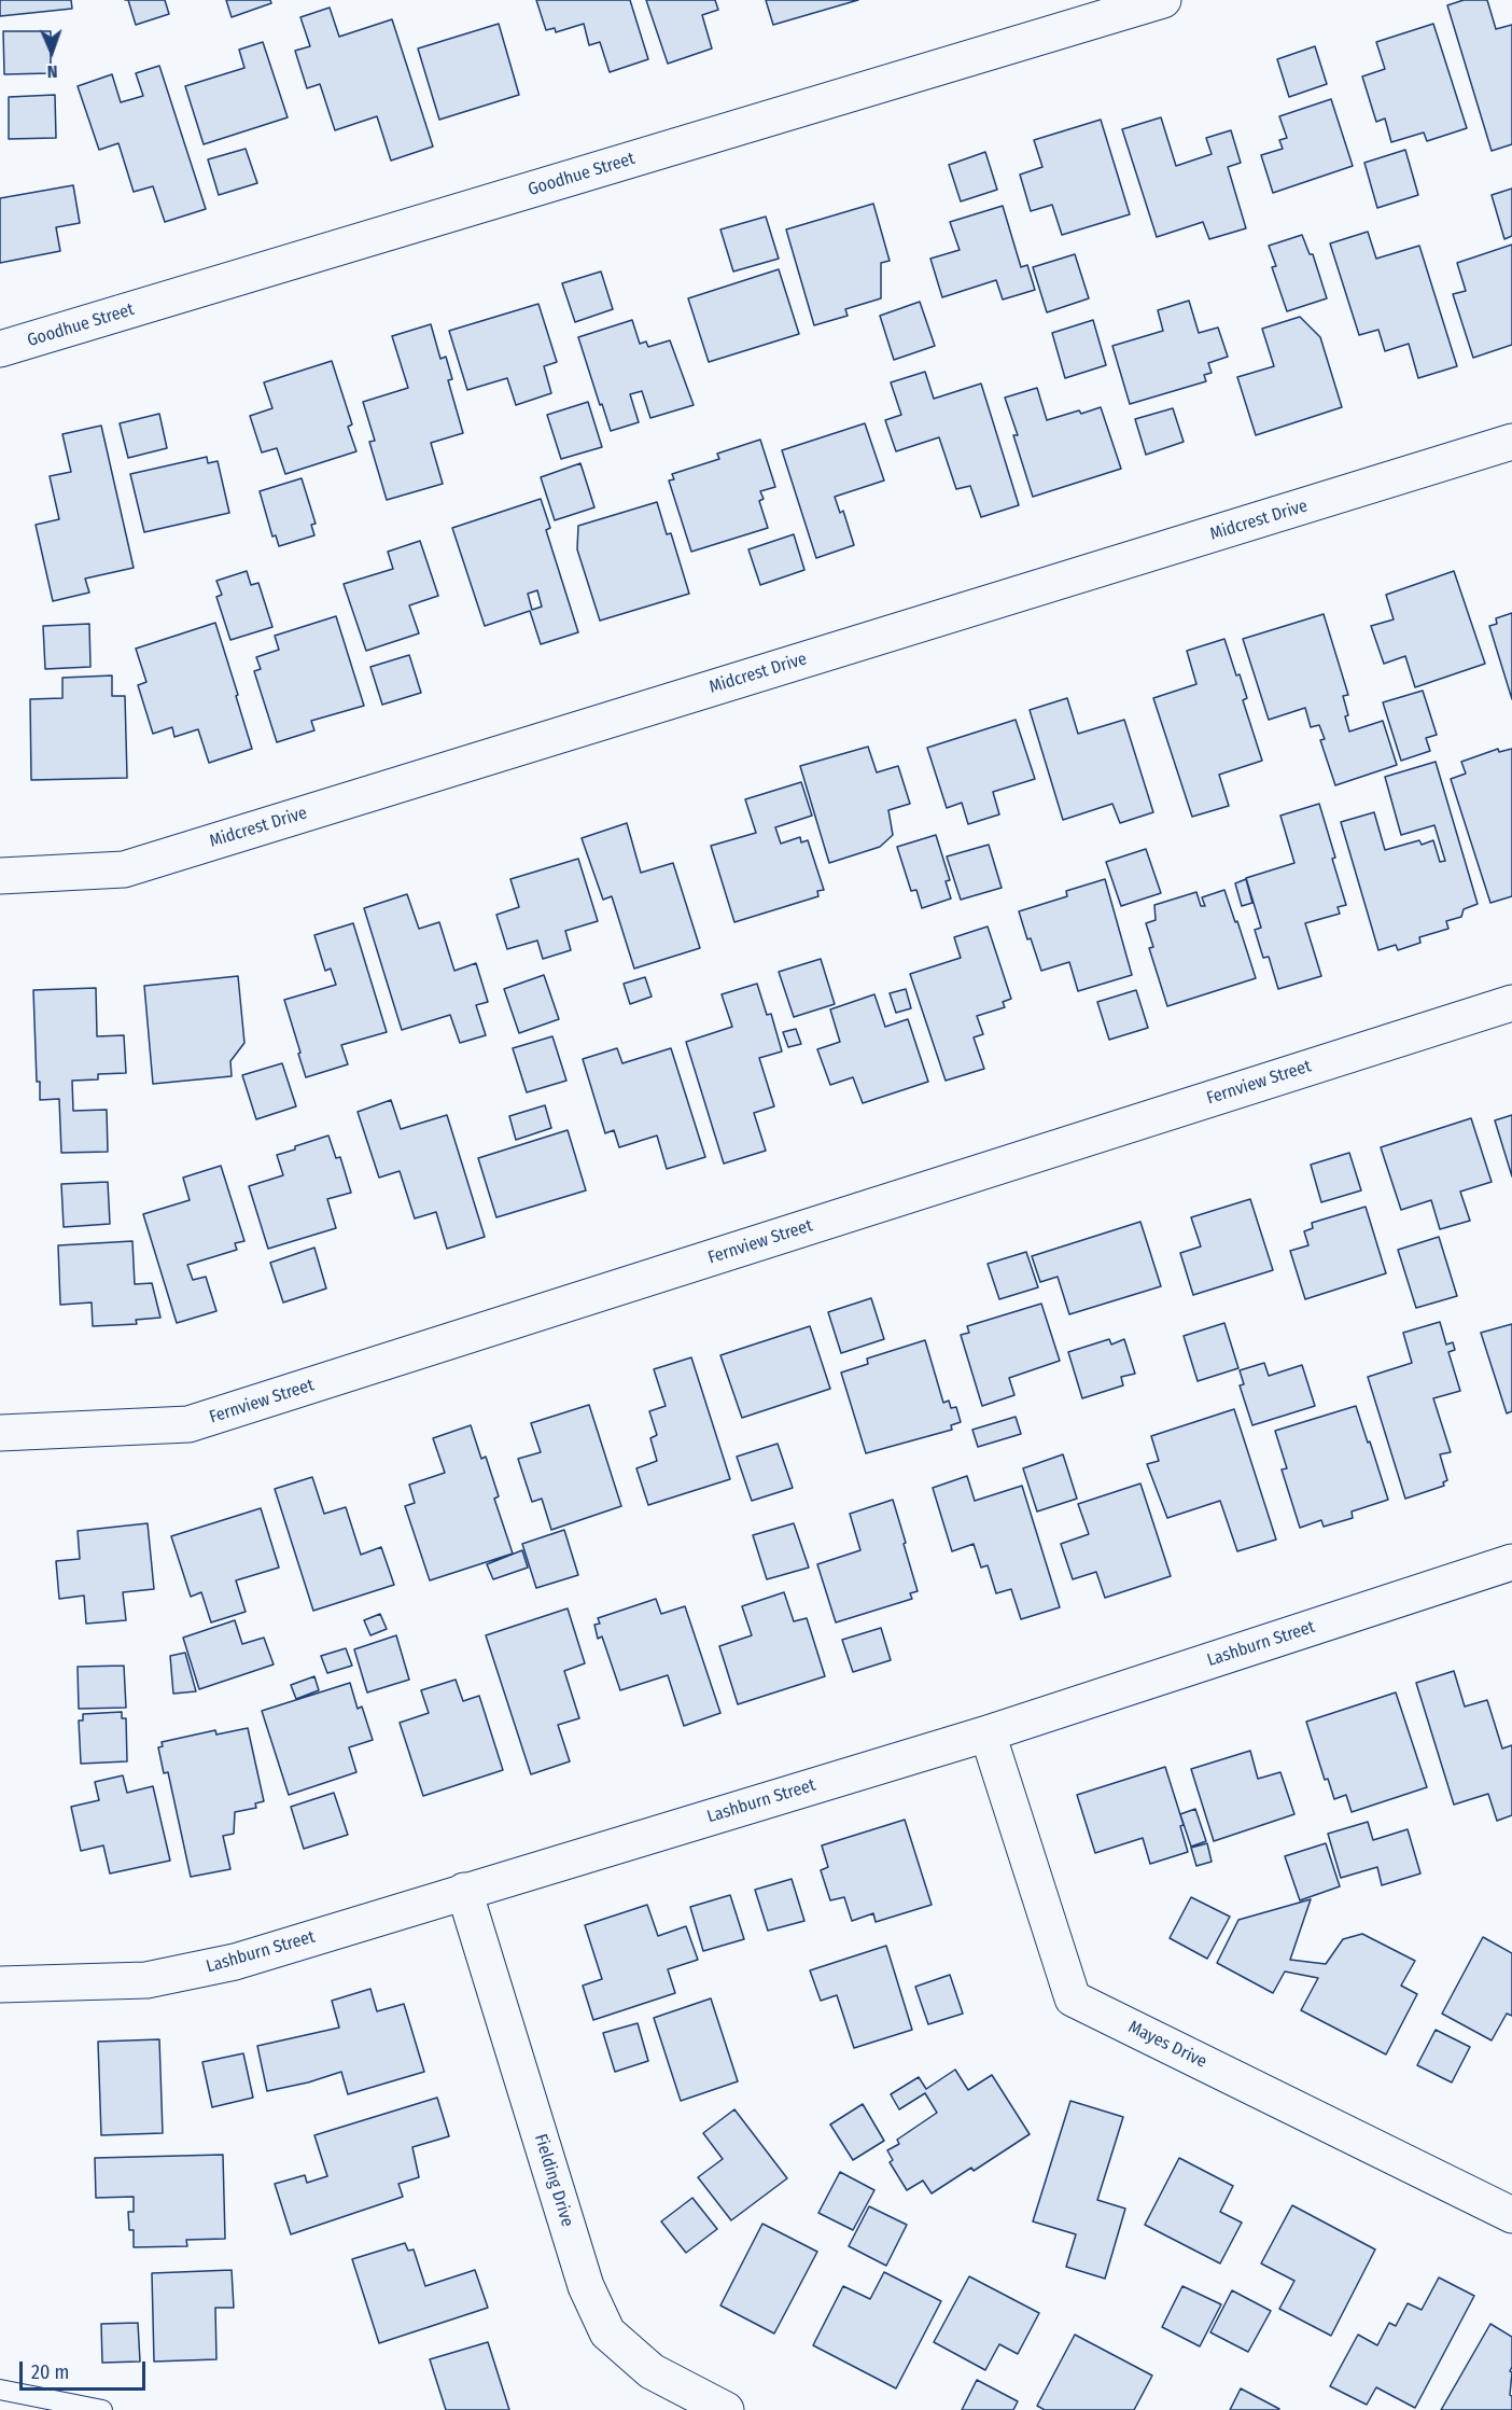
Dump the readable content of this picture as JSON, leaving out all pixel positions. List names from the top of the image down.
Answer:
{
  "streets": {
    "street": [
      "Goodhue Street",
      "Midcrest Drive",
      "Fernview Street",
      "Lashburn Street",
      "Mayes Drive",
      "Fielding Drive"
    ]
  },
  "crossings": [
    ["Lashburn Street", "Mayes Drive"],
    ["Lashburn Street", "Fielding Drive"]
  ],
  "scale_bar": "20 m",
  "north": "bottom"
}
